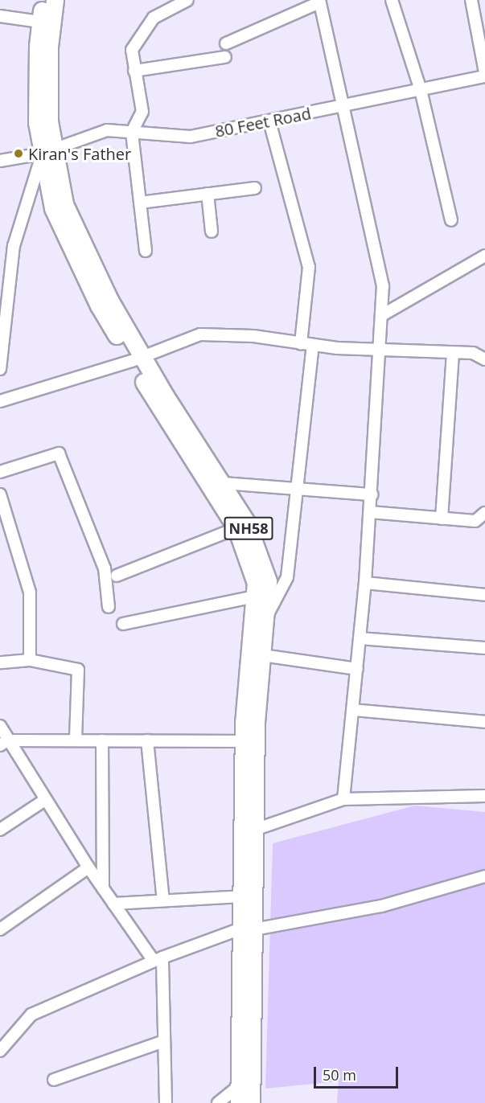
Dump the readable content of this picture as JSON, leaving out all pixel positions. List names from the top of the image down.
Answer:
{
  "streets": {
    "highway": ["NH58"],
    "street": ["80 Feet Road"]
  },
  "crossings": [
    ["80 Feet Road", "NH58"]
  ],
  "places": ["Kiran's Father"],
  "scale_bar": "50 m"
}
